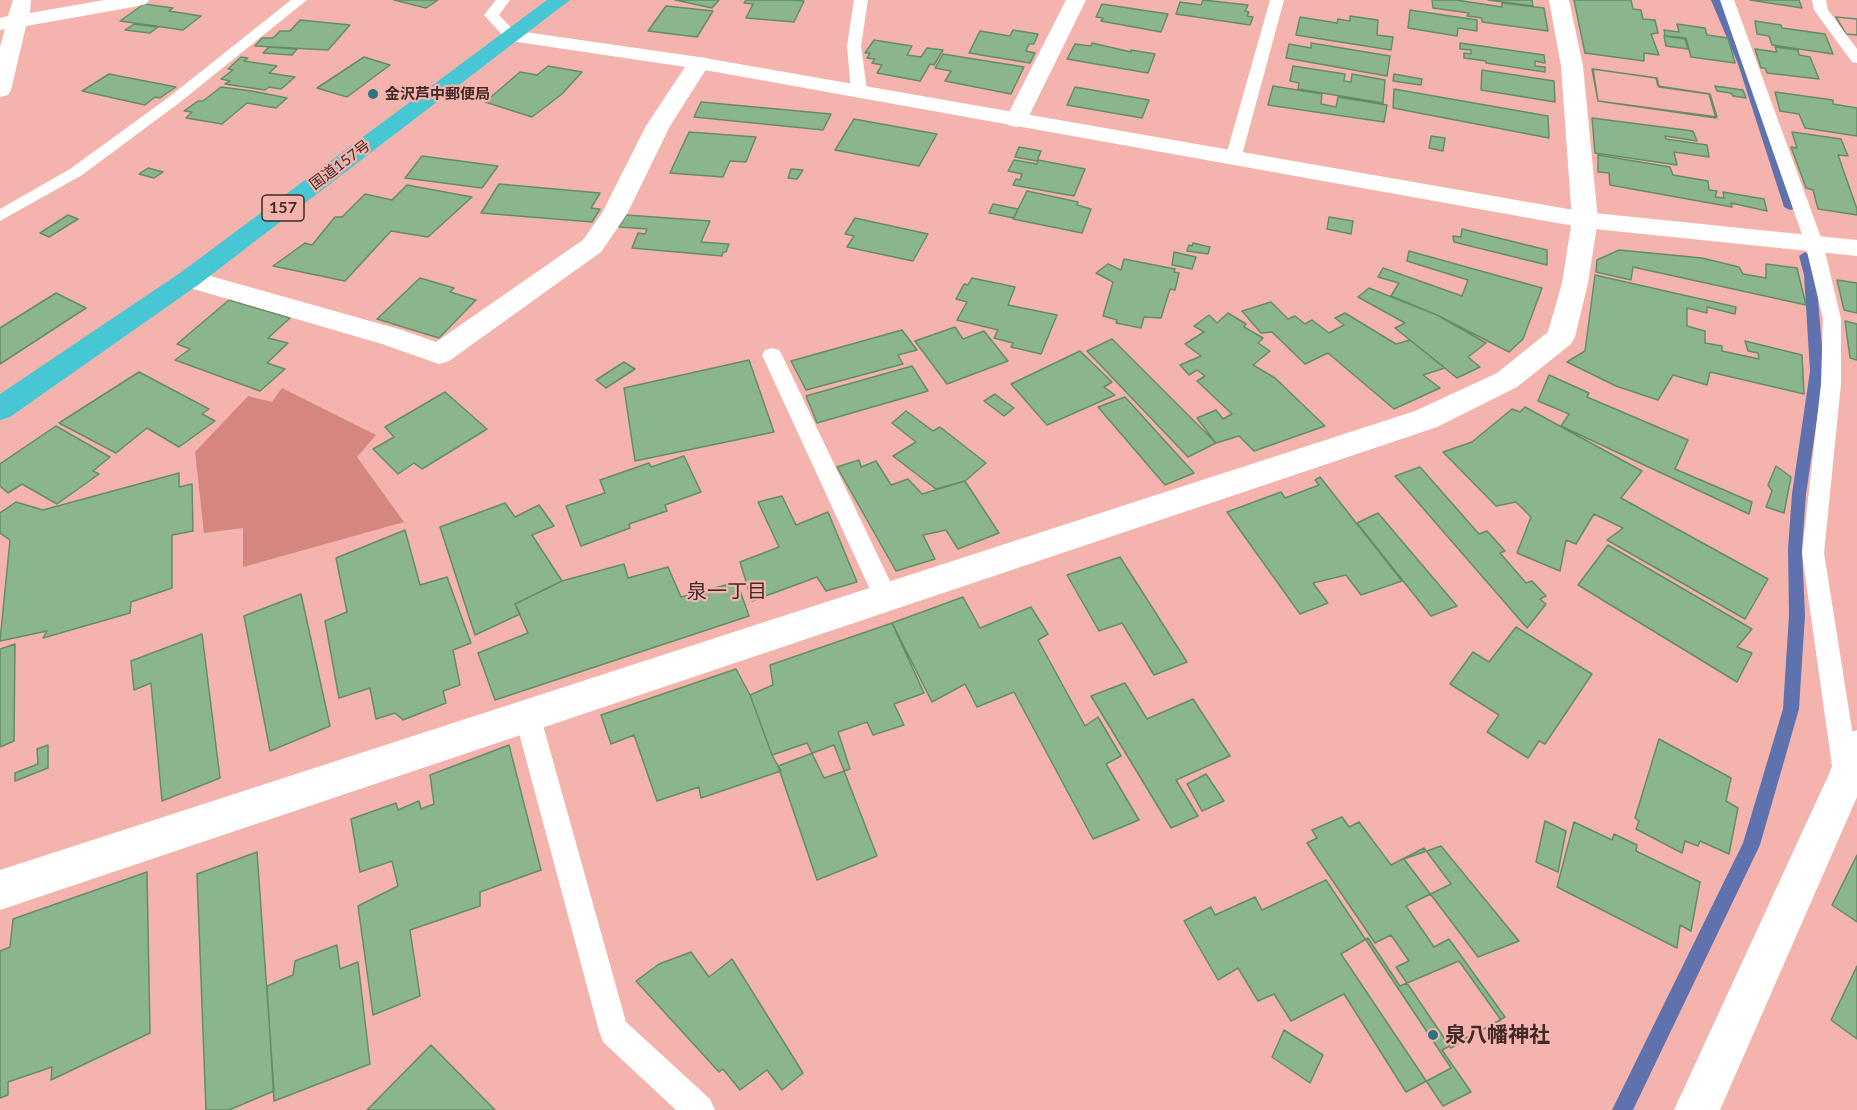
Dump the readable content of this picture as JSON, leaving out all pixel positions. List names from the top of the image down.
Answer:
{
  "streets": {
    "highway": ["国道157号", "157"]
  },
  "districts": ["泉一丁目"],
  "places": ["金沢芦中郵便局", "泉八幡神社"]
}
